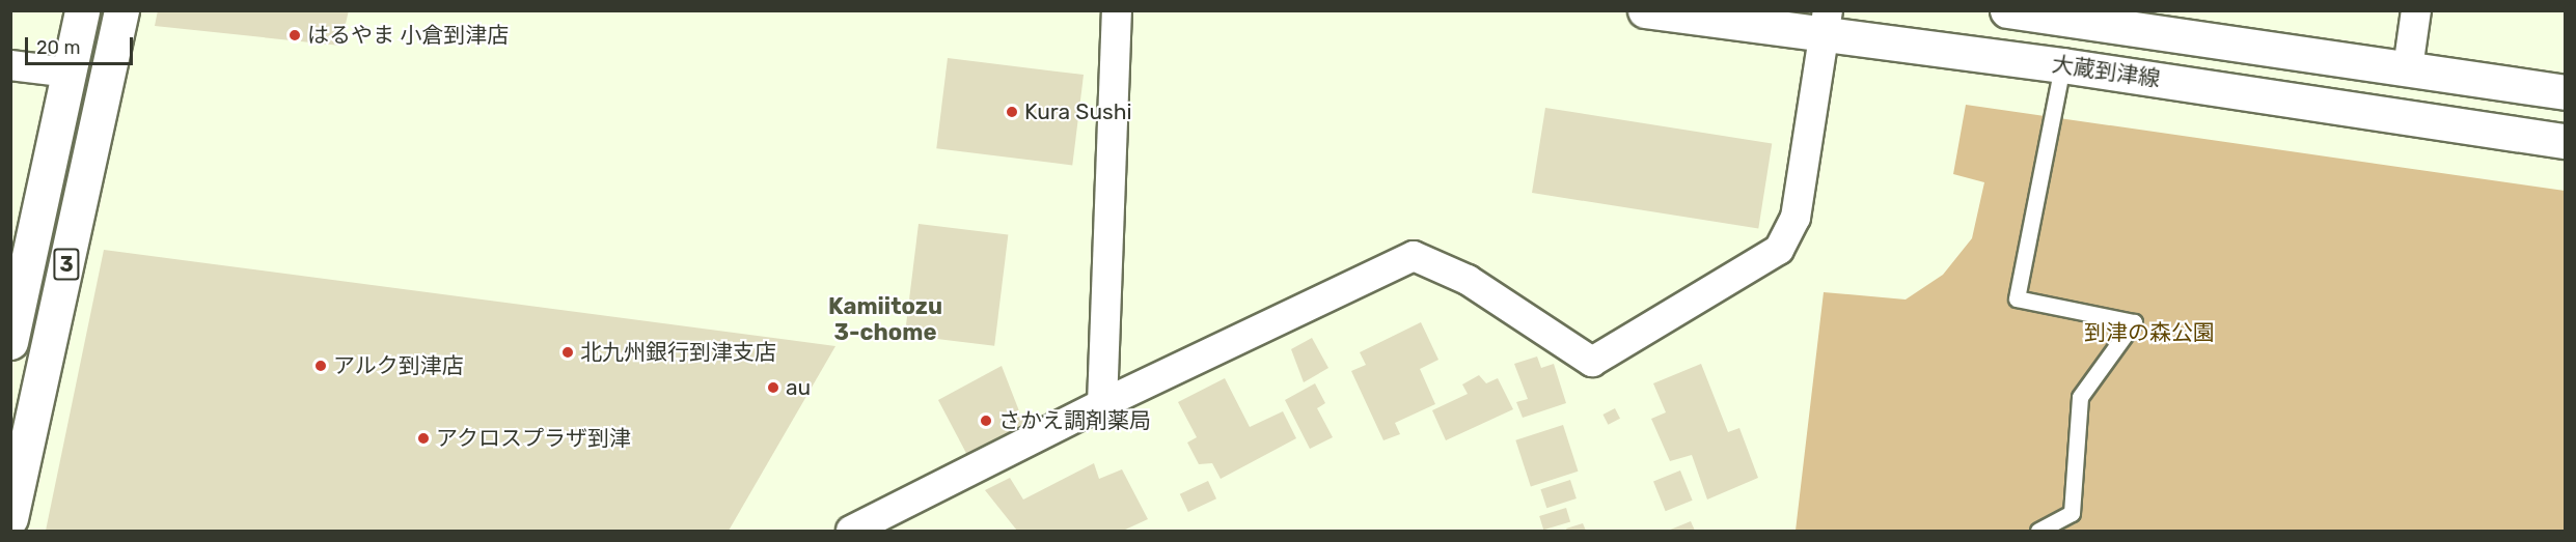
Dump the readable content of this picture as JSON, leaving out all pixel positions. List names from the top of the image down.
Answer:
{
  "streets": {
    "main road": ["大蔵到津線", "3"]
  },
  "districts": ["Kamiitozu 3-chome"],
  "parks": ["到津の森公園"],
  "places": [
    "はるやま 小倉到津店",
    "Kura Sushi",
    "北九州銀行到津支店",
    "アルク到津店",
    "au",
    "さかえ調剤薬局",
    "アクロスプラザ到津"
  ],
  "scale_bar": "20 m"
}
